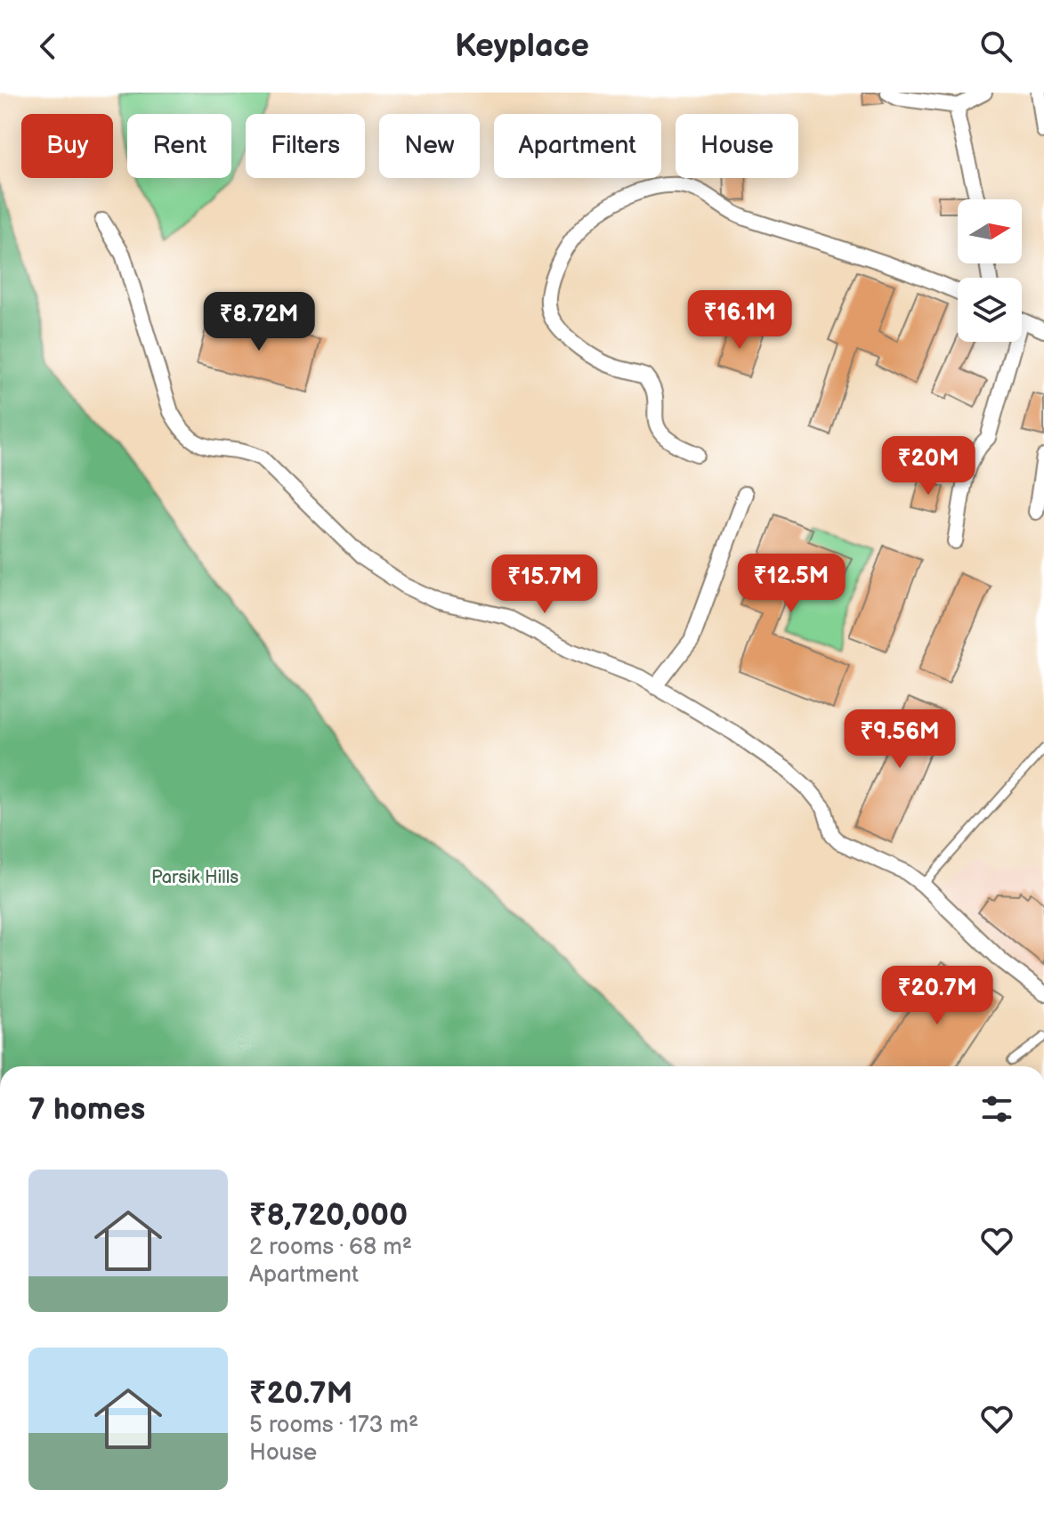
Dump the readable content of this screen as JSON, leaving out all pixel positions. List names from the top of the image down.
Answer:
{
  "parks": ["Parsik Hills"],
  "north": "right",
  "page": {
    "header": "Keyplace",
    "chip": [
      "Buy",
      "Rent",
      "Filters",
      "New",
      "Apartment",
      "House"
    ],
    "price": [
      "₹16.1M",
      "₹8.72M",
      "₹20M",
      "₹12.5M",
      "₹15.7M",
      "₹9.56M",
      "₹20.7M"
    ],
    "heading": "7 homes",
    "list": [
      {
        "name": "₹8,720,000",
        "note": "2 rooms · 68 m² · Apartment"
      },
      {
        "name": "₹20.7M",
        "note": "5 rooms · 173 m² · House"
      }
    ]
  }
}
